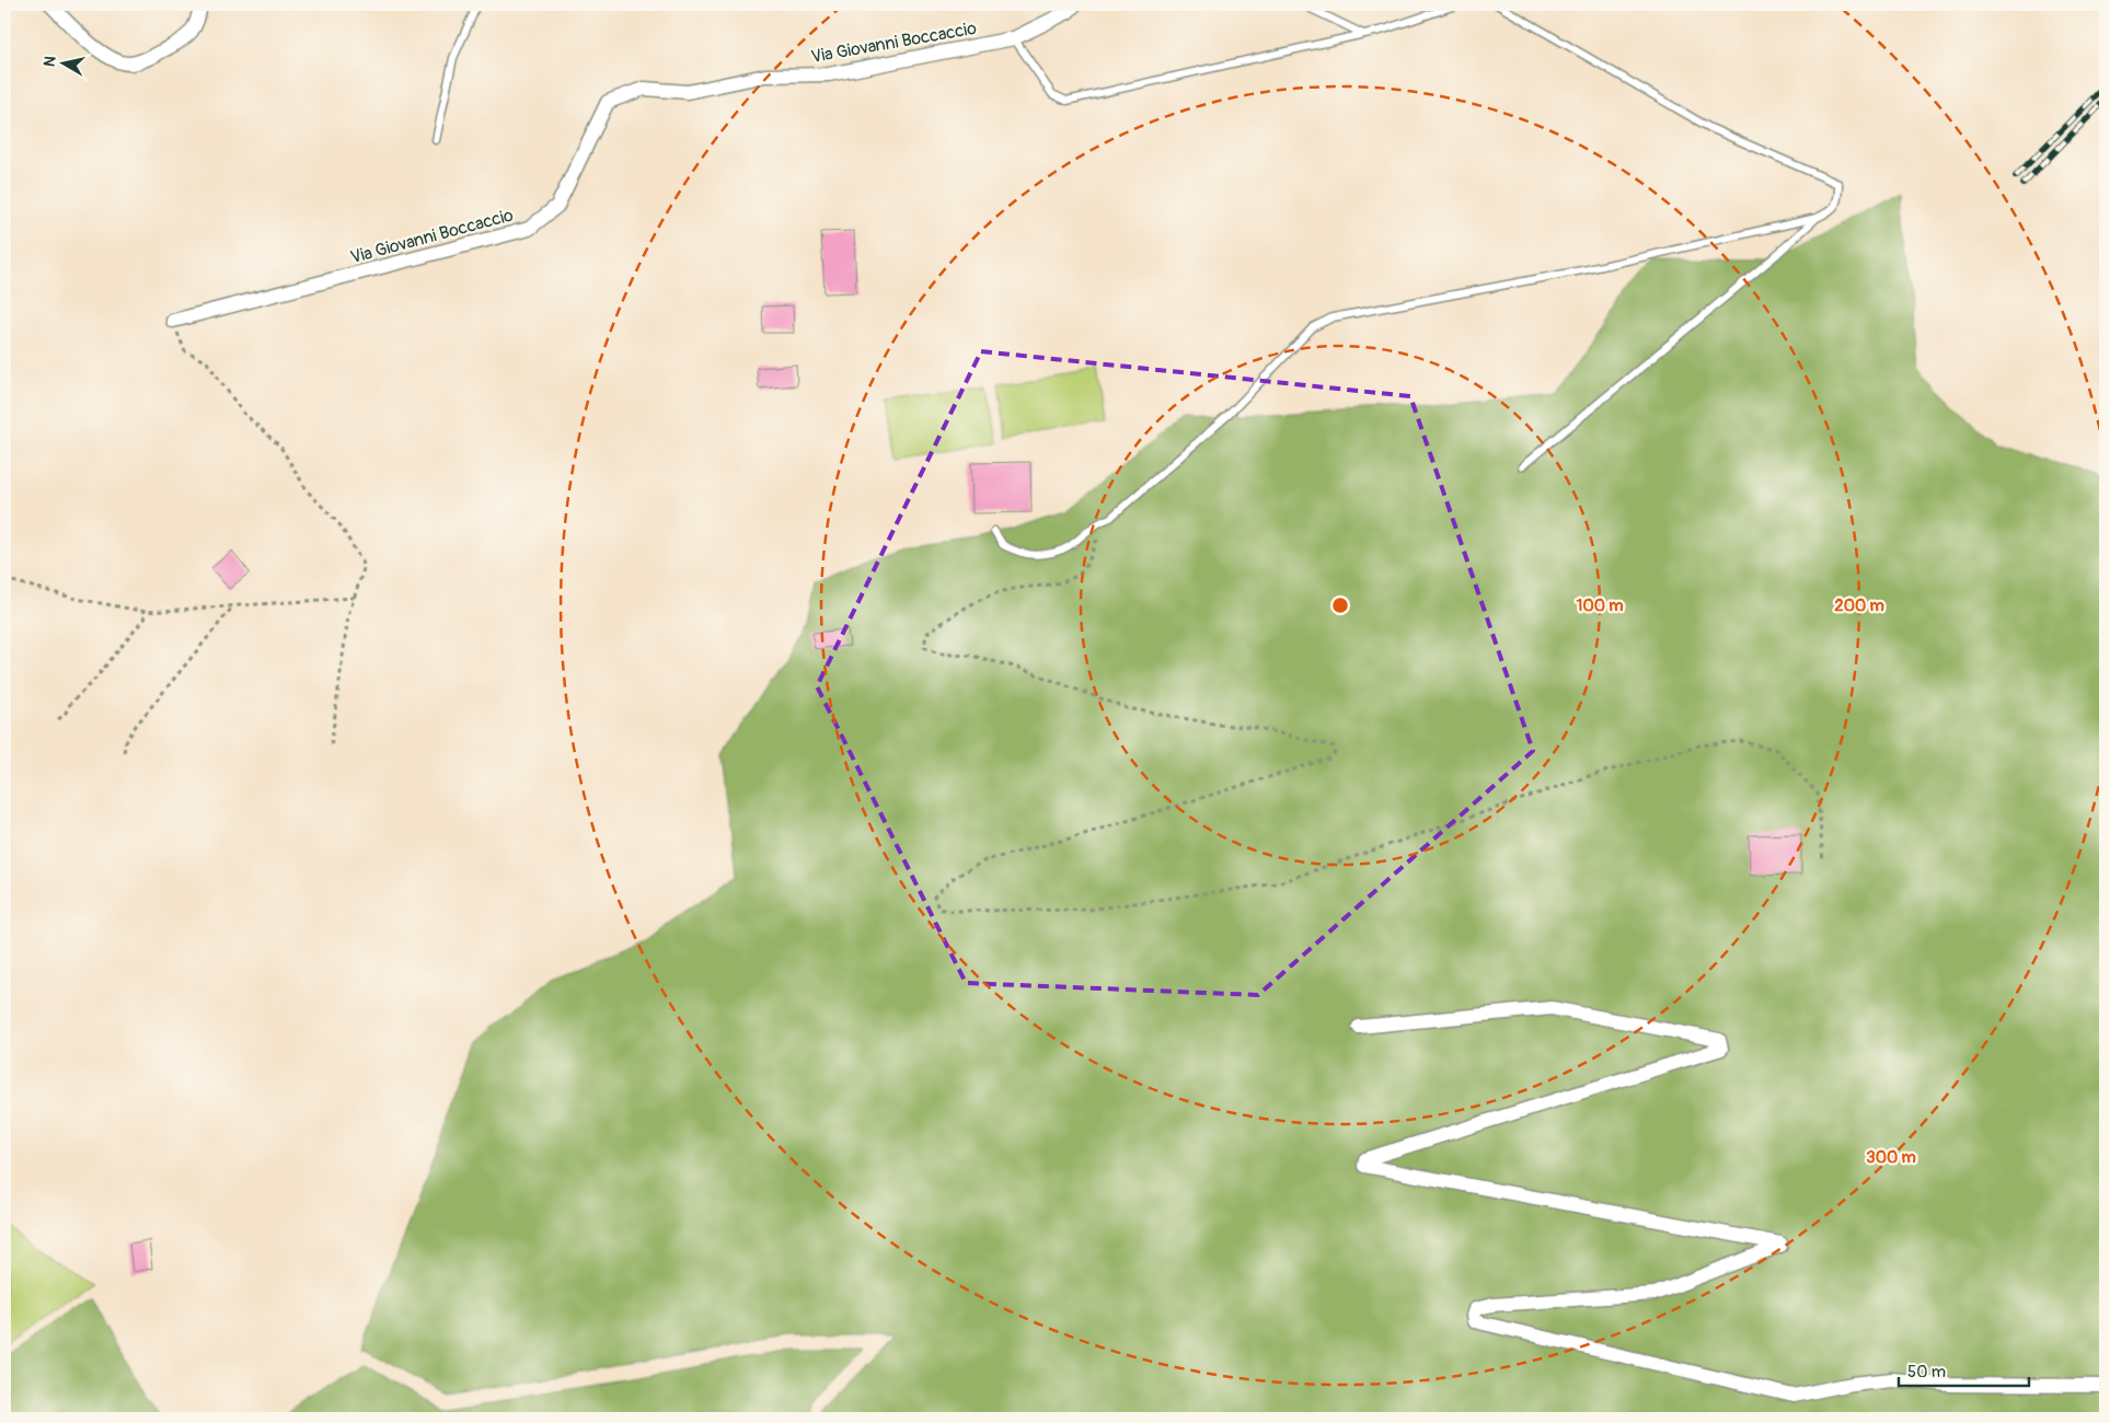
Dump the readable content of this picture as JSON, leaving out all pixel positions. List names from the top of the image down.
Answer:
{
  "streets": {
    "street": ["Via Giovanni Boccaccio"]
  },
  "scale_bar": "50 m",
  "north": "left",
  "rings": ["100 m", "200 m", "300 m"]
}
